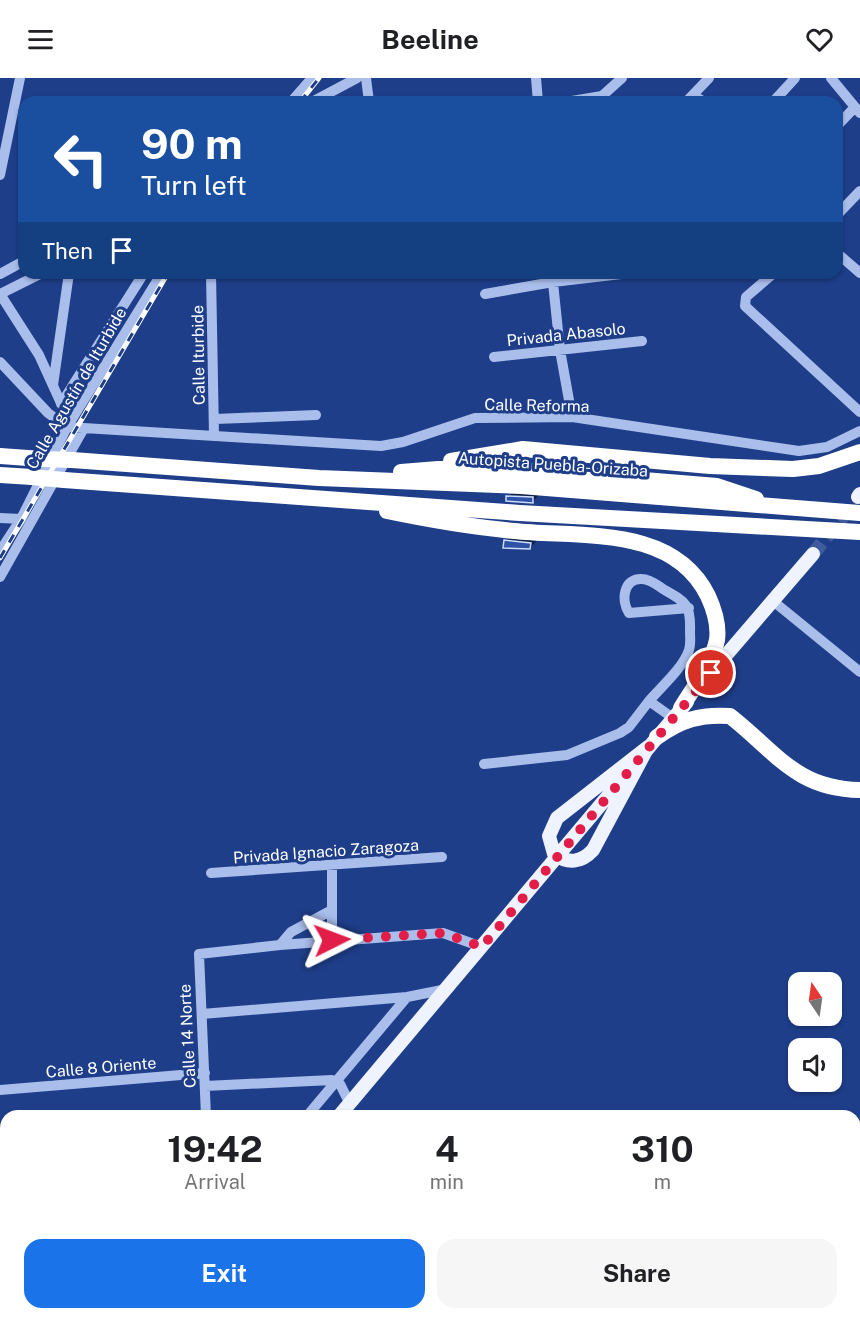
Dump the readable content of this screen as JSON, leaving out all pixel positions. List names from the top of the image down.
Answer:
{
  "streets": {
    "highway": ["Autopista Puebla-Orizaba"],
    "street": [
      "Privada Abasolo",
      "Calle Iturbide",
      "Calle Agustín de Iturbide",
      "Calle Reforma",
      "Privada Ignacio Zaragoza",
      "Calle 14 Norte",
      "Calle 8 Oriente"
    ]
  },
  "crossings": [
    ["Calle Iturbide", "Calle Reforma"],
    ["Calle Agustín de Iturbide", "Calle Reforma"],
    ["Calle 14 Norte", "Calle 8 Oriente"]
  ],
  "north": "top",
  "page": {
    "header": "Beeline",
    "turn": ["90 m", "Turn left"],
    "then": "Then",
    "eta": [
      "19:42",
      "Arrival",
      "4",
      "min",
      "310",
      "m"
    ],
    "buttons": ["Exit", "Share"]
  }
}
